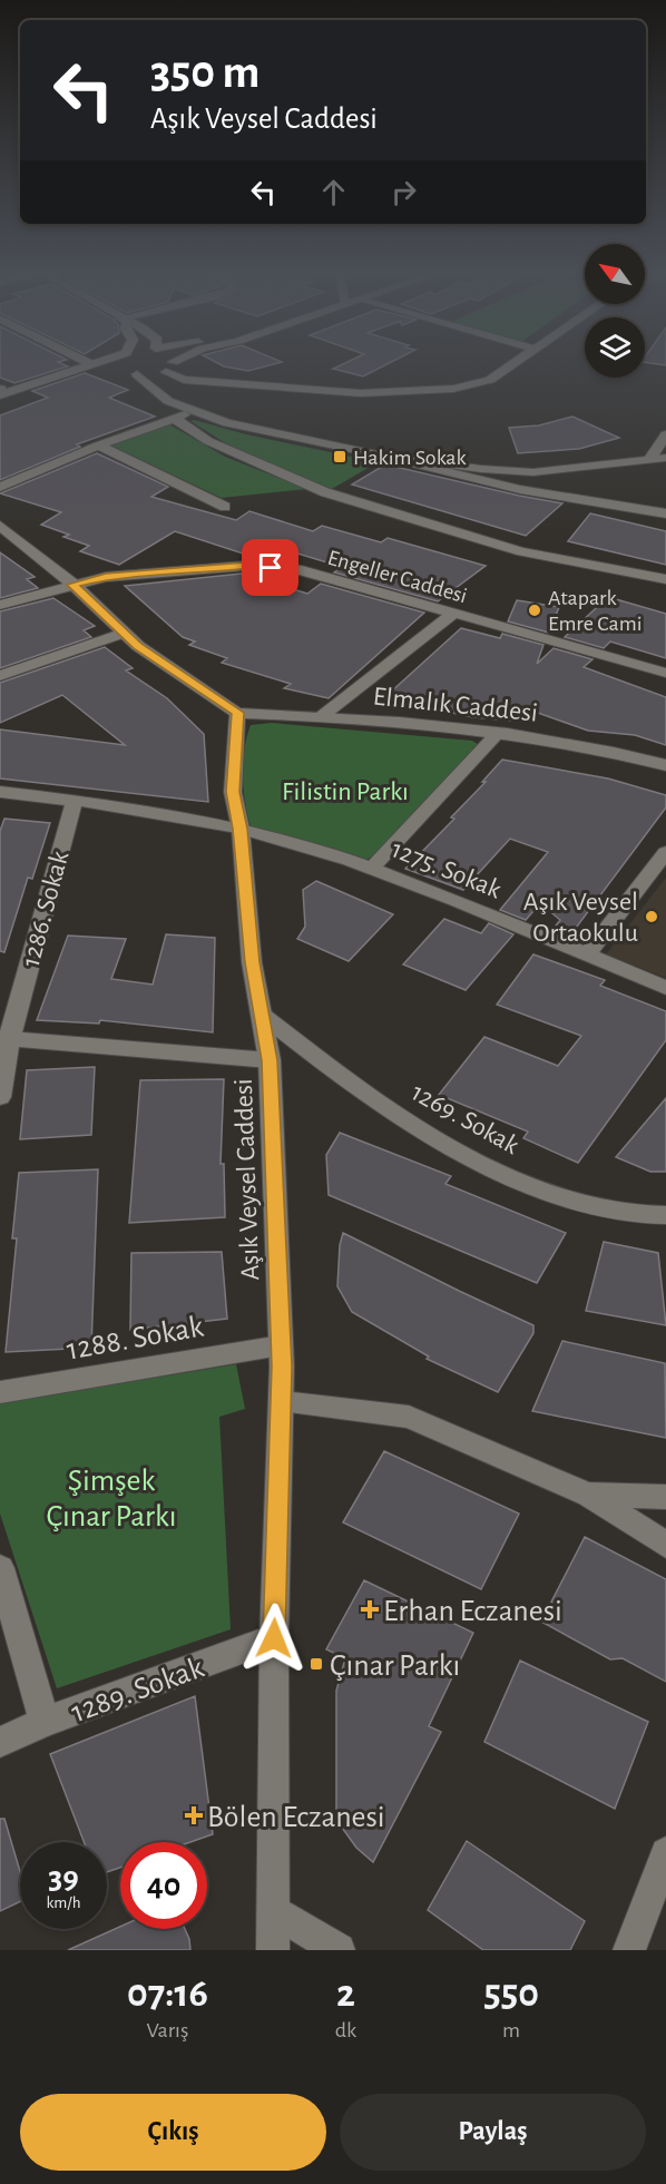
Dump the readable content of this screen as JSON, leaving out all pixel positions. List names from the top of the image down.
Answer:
{
  "streets": {
    "street": [
      "Engeller Caddesi",
      "Elmalık Caddesi",
      "1275. Sokak",
      "1286. Sokak",
      "1269. Sokak",
      "Aşık Veysel Caddesi",
      "1288. Sokak",
      "1289. Sokak"
    ]
  },
  "crossings": [
    ["Elmalık Caddesi", "Aşık Veysel Caddesi"],
    ["1275. Sokak", "1286. Sokak"],
    ["1275. Sokak", "Aşık Veysel Caddesi"],
    ["1269. Sokak", "Aşık Veysel Caddesi"],
    ["Aşık Veysel Caddesi", "1288. Sokak"],
    ["Aşık Veysel Caddesi", "1289. Sokak"]
  ],
  "parks": ["Filistin Parkı", "Şimşek Çınar Parkı"],
  "places": {
    "transit": ["Hakim Sokak", "Çınar Parkı"],
    "other": ["Atapark Emre Cami", "Aşık Veysel Ortaokulu"],
    "health": ["Erhan Eczanesi", "Bölen Eczanesi"]
  },
  "north": "top left",
  "page": {
    "turn": ["350 m", "Aşık Veysel Caddesi"],
    "speed": "39 km/h",
    "limit": "40",
    "eta": [
      "07:16",
      "Varış",
      "2",
      "dk",
      "550",
      "m"
    ],
    "buttons": ["Çıkış", "Paylaş"]
  }
}
